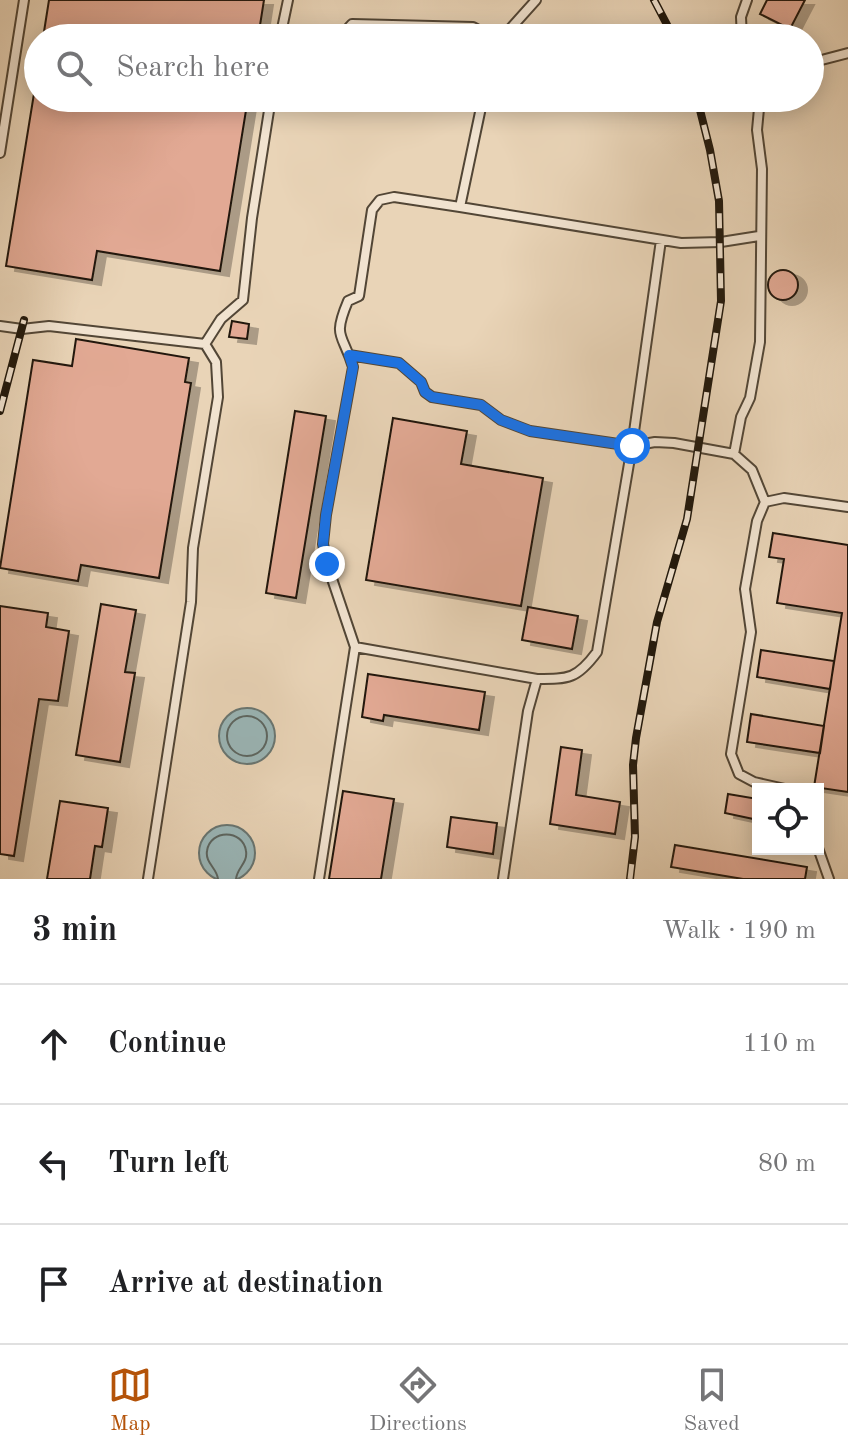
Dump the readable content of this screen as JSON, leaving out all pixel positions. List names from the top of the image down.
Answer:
{
  "page": {
    "search": "Search here",
    "heading": ["3 min", "Walk · 190 m"],
    "list": [
      ["Continue", "110 m"],
      ["Turn left", "80 m"],
      "Arrive at destination"
    ],
    "nav": ["Map", "Directions", "Saved"]
  }
}
